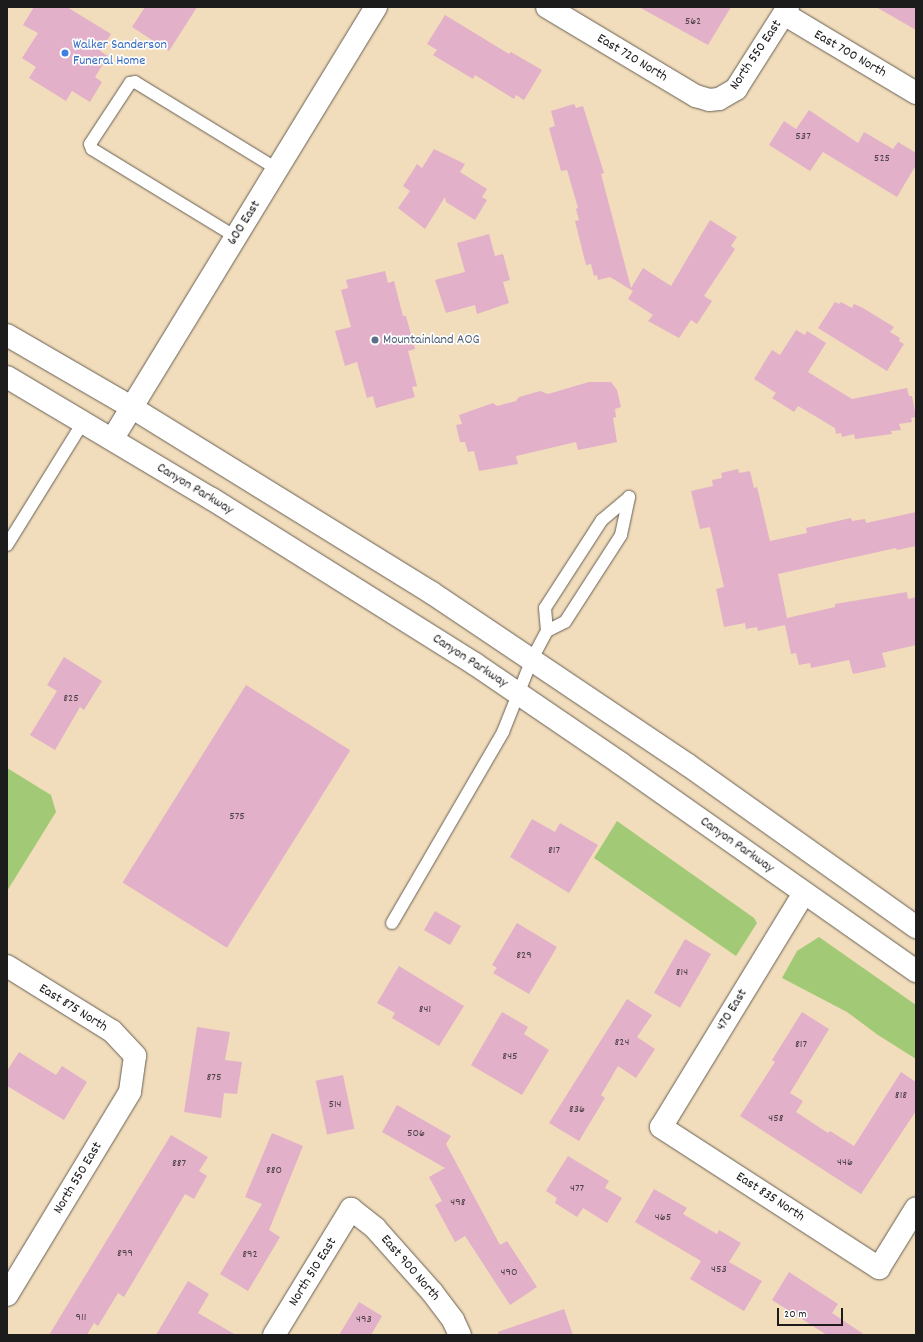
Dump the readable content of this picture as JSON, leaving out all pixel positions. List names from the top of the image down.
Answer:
{
  "streets": {
    "main road": [
      "East 700 North",
      "North 550 East",
      "East 720 North",
      "600 East",
      "Canyon Parkway",
      "East 875 North",
      "470 East",
      "East 835 North",
      "East 900 North",
      "North 510 East"
    ]
  },
  "crossings": [
    ["East 700 North", "North 550 East"],
    ["North 550 East", "East 720 North"],
    ["North 550 East", "East 875 North"],
    ["600 East", "Canyon Parkway"],
    ["Canyon Parkway", "470 East"],
    ["470 East", "East 835 North"],
    ["East 900 North", "North 510 East"]
  ],
  "places": ["Walker Sanderson Funeral Home", "Mountainland AOG"],
  "house_numbers": [
    "562",
    "537",
    "525",
    "825",
    "575",
    "817",
    "829",
    "814",
    "841",
    "824",
    "817",
    "845",
    "875",
    "818",
    "514",
    "836",
    "458",
    "506",
    "446",
    "887",
    "880",
    "477",
    "498",
    "465",
    "899",
    "892",
    "453",
    "490",
    "911",
    "493"
  ],
  "scale_bar": "20 m"
}
